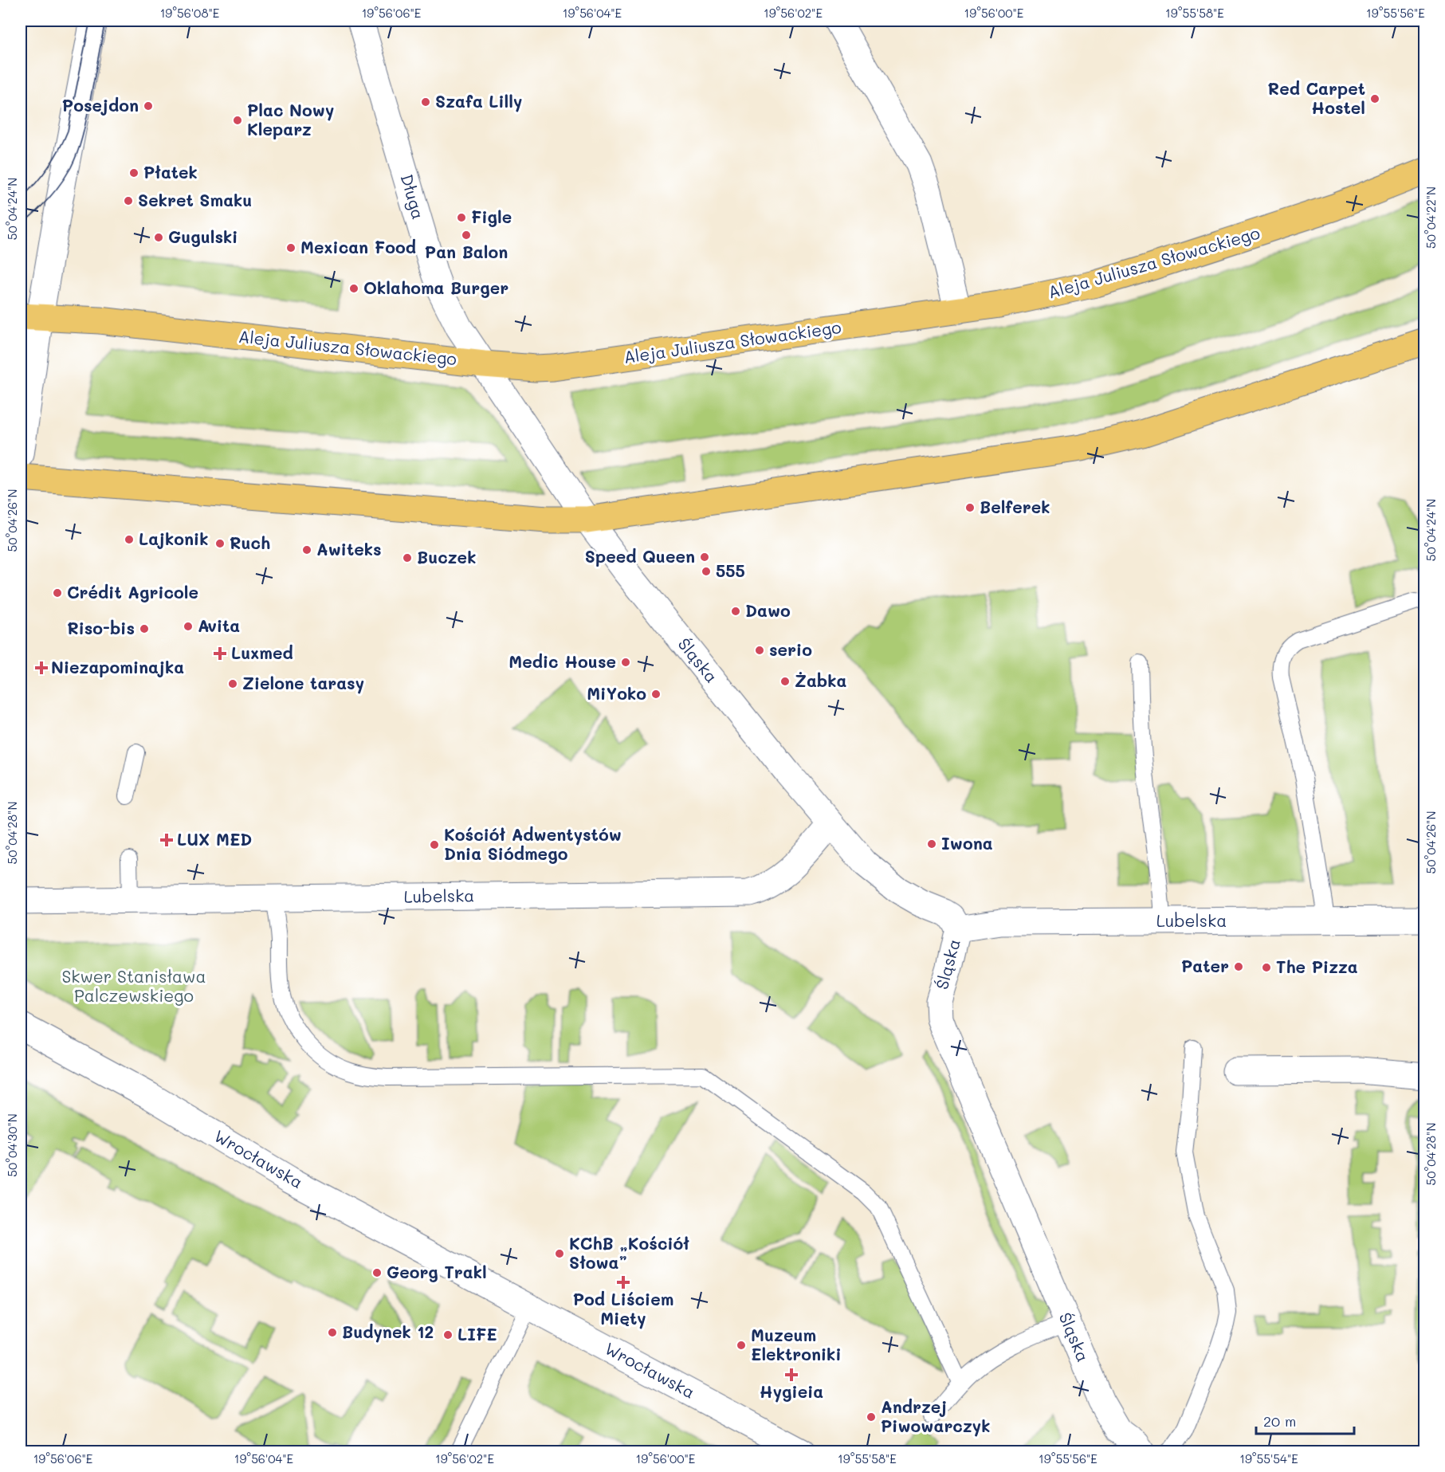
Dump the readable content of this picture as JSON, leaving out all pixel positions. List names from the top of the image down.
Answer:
{
  "streets": {
    "main road": ["Aleja Juliusza Słowackiego"],
    "street": [
      "Długa",
      "Śląska",
      "Lubelska",
      "Wrocławska"
    ]
  },
  "crossings": [
    ["Długa", "Aleja Juliusza Słowackiego"],
    ["Długa", "Śląska"],
    ["Śląska", "Lubelska"]
  ],
  "parks": ["Skwer Stanisława Palczewskiego"],
  "places": {
    "other": [
      "Red Carpet Hostel",
      "Szafa Lilly",
      "Posejdon",
      "Plac Nowy Kleparz",
      "Płatek",
      "Sekret Smaku",
      "Figle",
      "Pan Balon",
      "Gugulski",
      "Mexican Food",
      "Oklahoma Burger",
      "Belferek",
      "Lajkonik",
      "Ruch",
      "Awiteks",
      "Speed Queen",
      "Buczek",
      "555",
      "Crédit Agricole",
      "Dawo",
      "Avita",
      "Riso-bis",
      "serio",
      "Medic House",
      "Żabka",
      "Zielone tarasy",
      "MiYoko",
      "Iwona",
      "Kościół Adwentystów Dnia Siódmego",
      "Pater",
      "The Pizza",
      "KChB „Kościół Słowa”",
      "Georg Trakl",
      "Budynek 12",
      "LIFE",
      "Muzeum Elektroniki",
      "Andrzej Piwowarczyk"
    ],
    "health": [
      "Luxmed",
      "Niezapominajka",
      "LUX MED",
      "Pod Liściem Mięty",
      "Hygieia"
    ]
  },
  "scale_bar": "20 m",
  "coordinates": [
    "19°56'08\"E",
    "19°56'06\"E",
    "19°56'04\"E",
    "19°56'02\"E",
    "19°56'00\"E",
    "19°55'58\"E",
    "19°55'56\"E",
    "50°04'24\"N",
    "50°04'22\"N",
    "50°04'26\"N",
    "50°04'28\"N",
    "50°04'30\"N",
    "19°55'54\"E"
  ]
}
